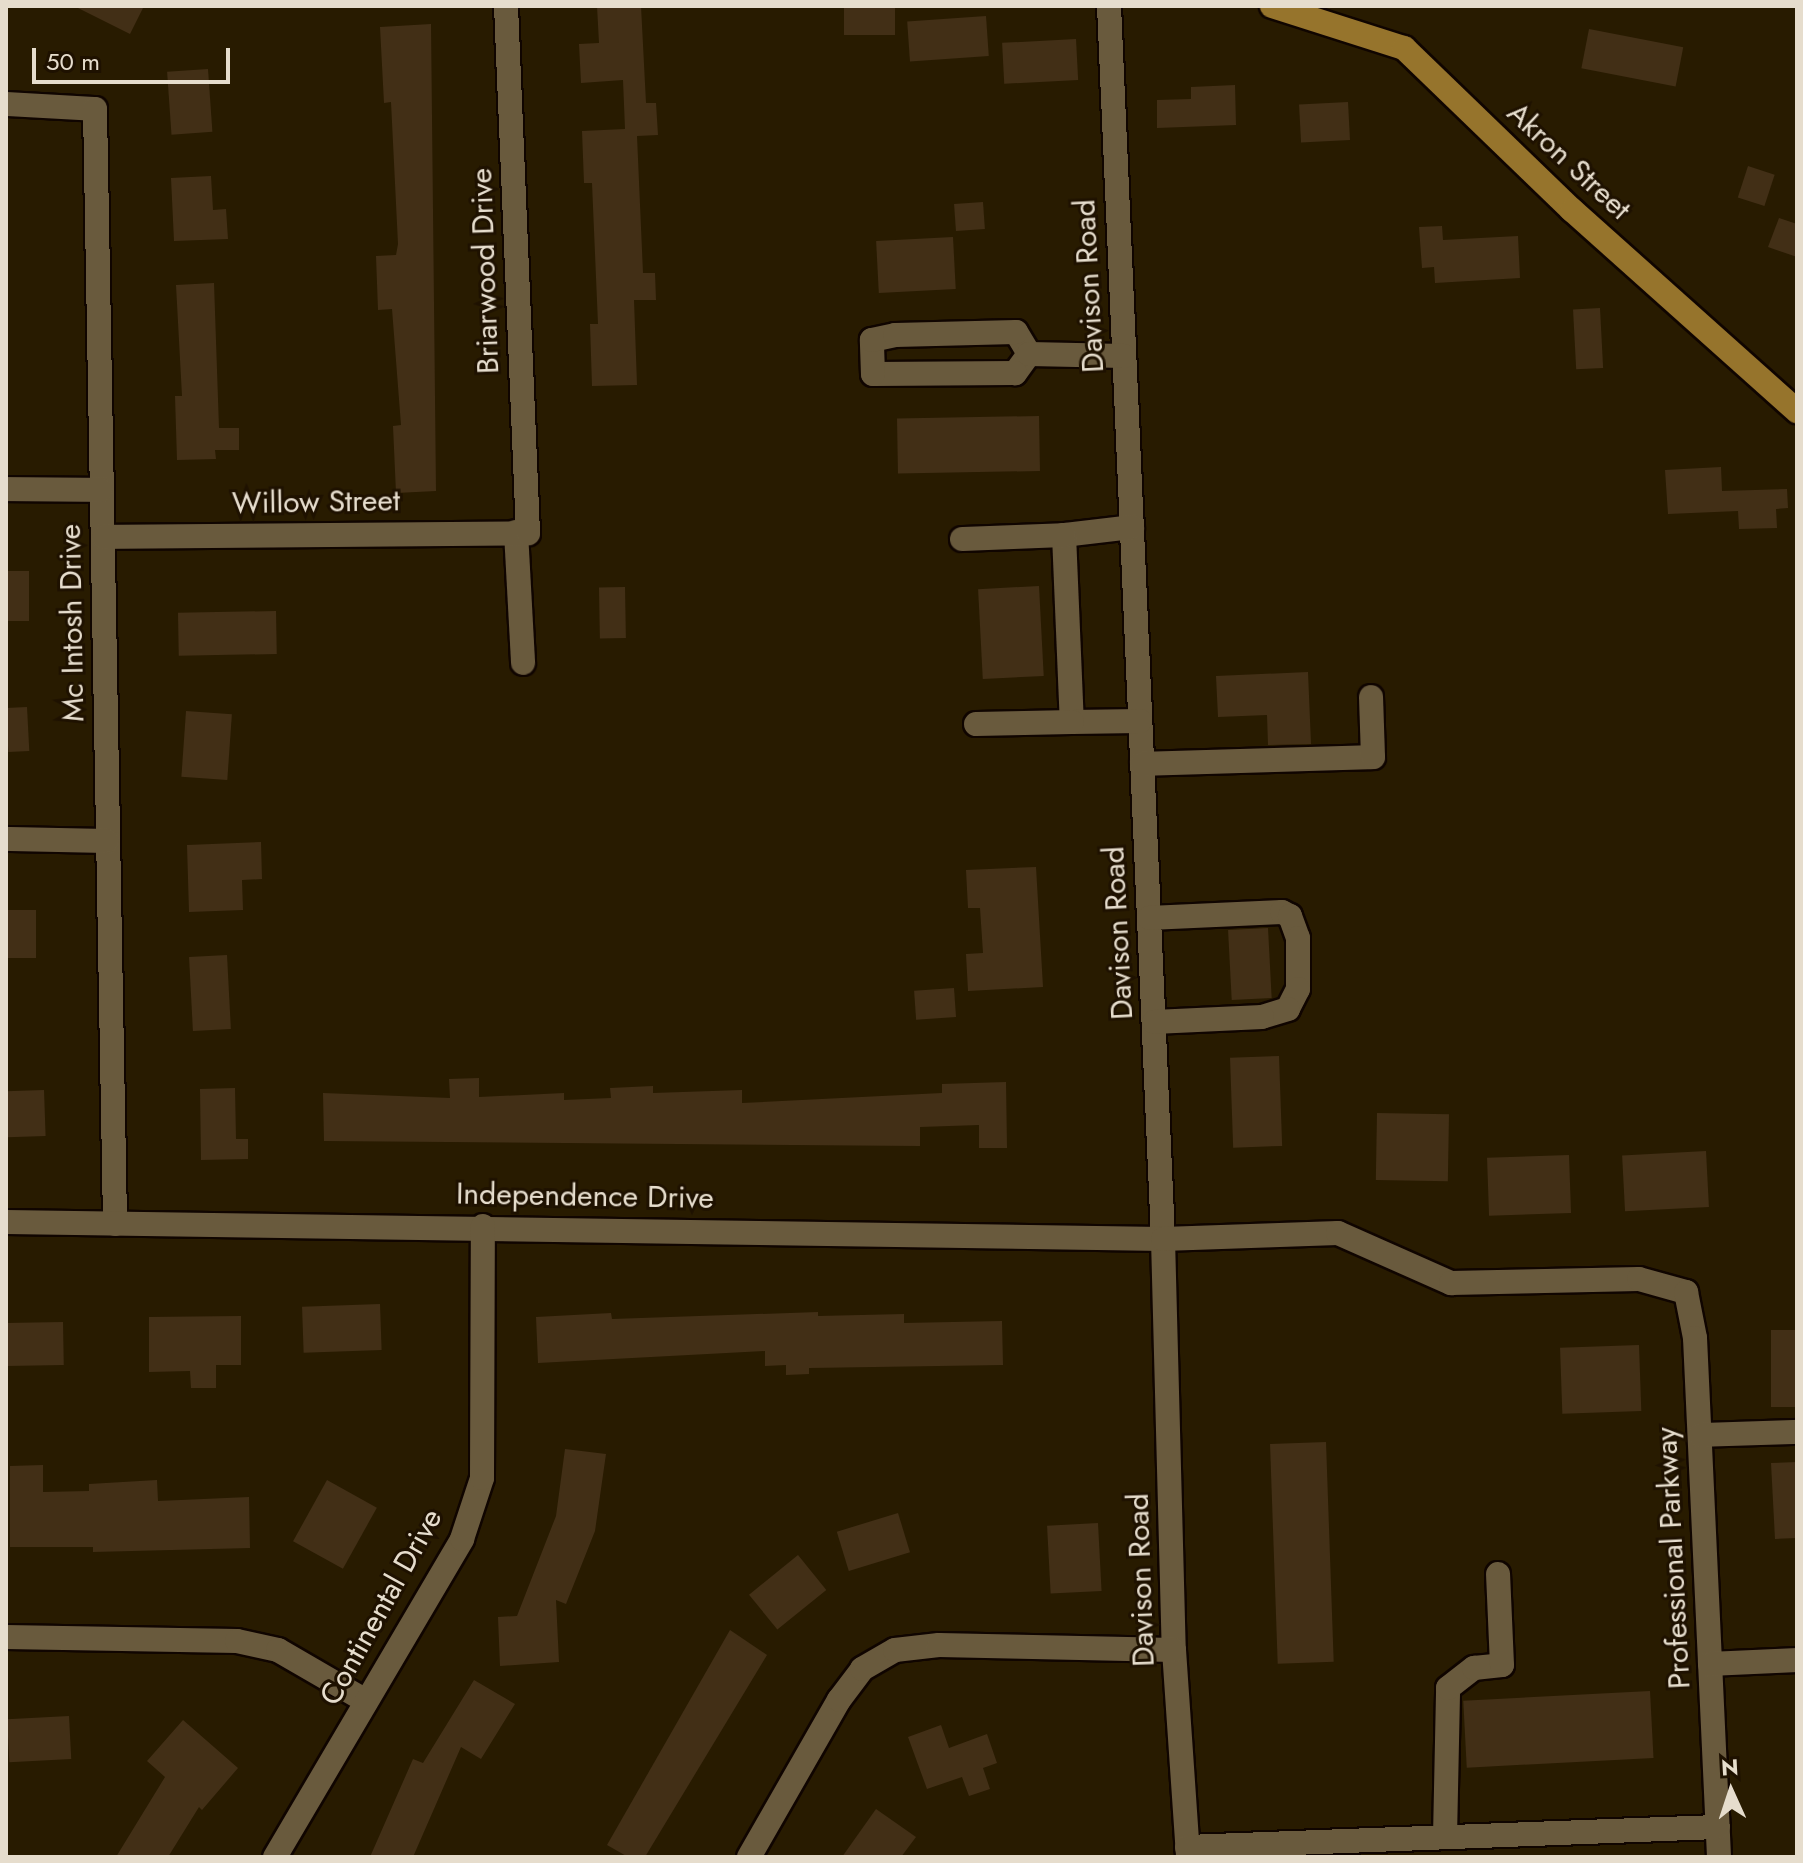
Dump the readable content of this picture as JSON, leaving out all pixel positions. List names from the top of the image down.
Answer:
{
  "streets": {
    "main road": ["Akron Street"],
    "street": [
      "Briarwood Drive",
      "Davison Road",
      "Willow Street",
      "Mc Intosh Drive",
      "Independence Drive",
      "Professional Parkway",
      "Continental Drive"
    ]
  },
  "crossings": [
    ["Briarwood Drive", "Willow Street"],
    ["Davison Road", "Independence Drive"],
    ["Davison Road", "Professional Parkway"],
    ["Willow Street", "Mc Intosh Drive"],
    ["Mc Intosh Drive", "Independence Drive"],
    ["Independence Drive", "Professional Parkway"],
    ["Independence Drive", "Continental Drive"]
  ],
  "scale_bar": "50 m",
  "north": "top"
}
